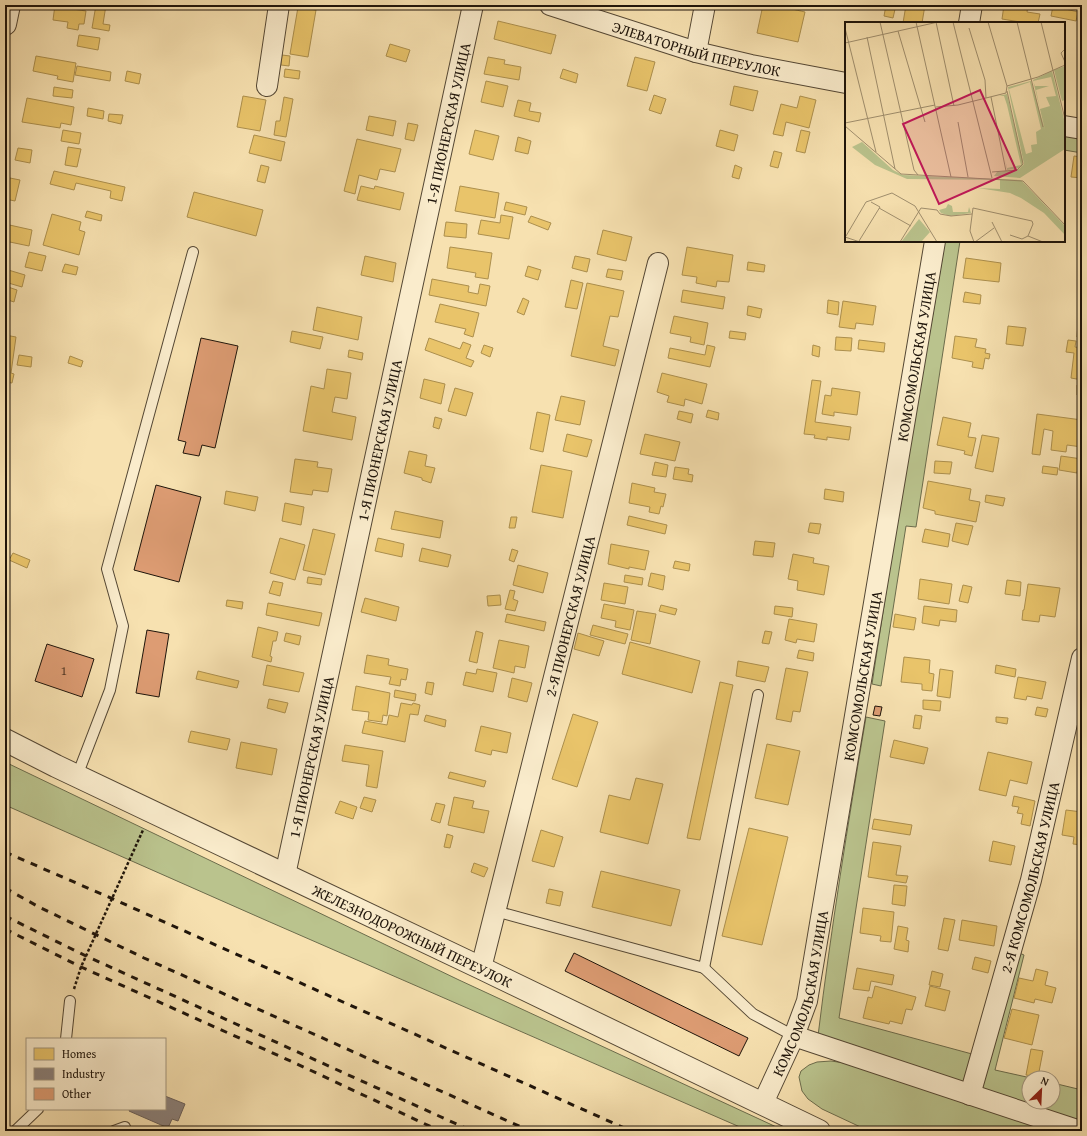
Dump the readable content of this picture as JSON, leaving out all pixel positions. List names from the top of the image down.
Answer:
{
  "streets": {
    "street": [
      "ЭЛЕВАТОРНЫЙ ПЕРЕУЛОК",
      "1-Я ПИОНЕРСКАЯ УЛИЦА",
      "КОМСОМОЛЬСКАЯ УЛИЦА",
      "2-Я ПИОНЕРСКАЯ УЛИЦА",
      "2-Я КОМСОМОЛЬСКАЯ УЛИЦА",
      "ЖЕЛЕЗНОДОРОЖНЫЙ ПЕРЕУЛОК"
    ]
  },
  "crossings": [
    ["1-Я ПИОНЕРСКАЯ УЛИЦА", "ЖЕЛЕЗНОДОРОЖНЫЙ ПЕРЕУЛОК"],
    ["КОМСОМОЛЬСКАЯ УЛИЦА", "ЖЕЛЕЗНОДОРОЖНЫЙ ПЕРЕУЛОК"],
    ["2-Я ПИОНЕРСКАЯ УЛИЦА", "ЖЕЛЕЗНОДОРОЖНЫЙ ПЕРЕУЛОК"]
  ],
  "house_numbers": ["1"],
  "legend": ["Homes", "Industry", "Other"],
  "north": "top right"
}
